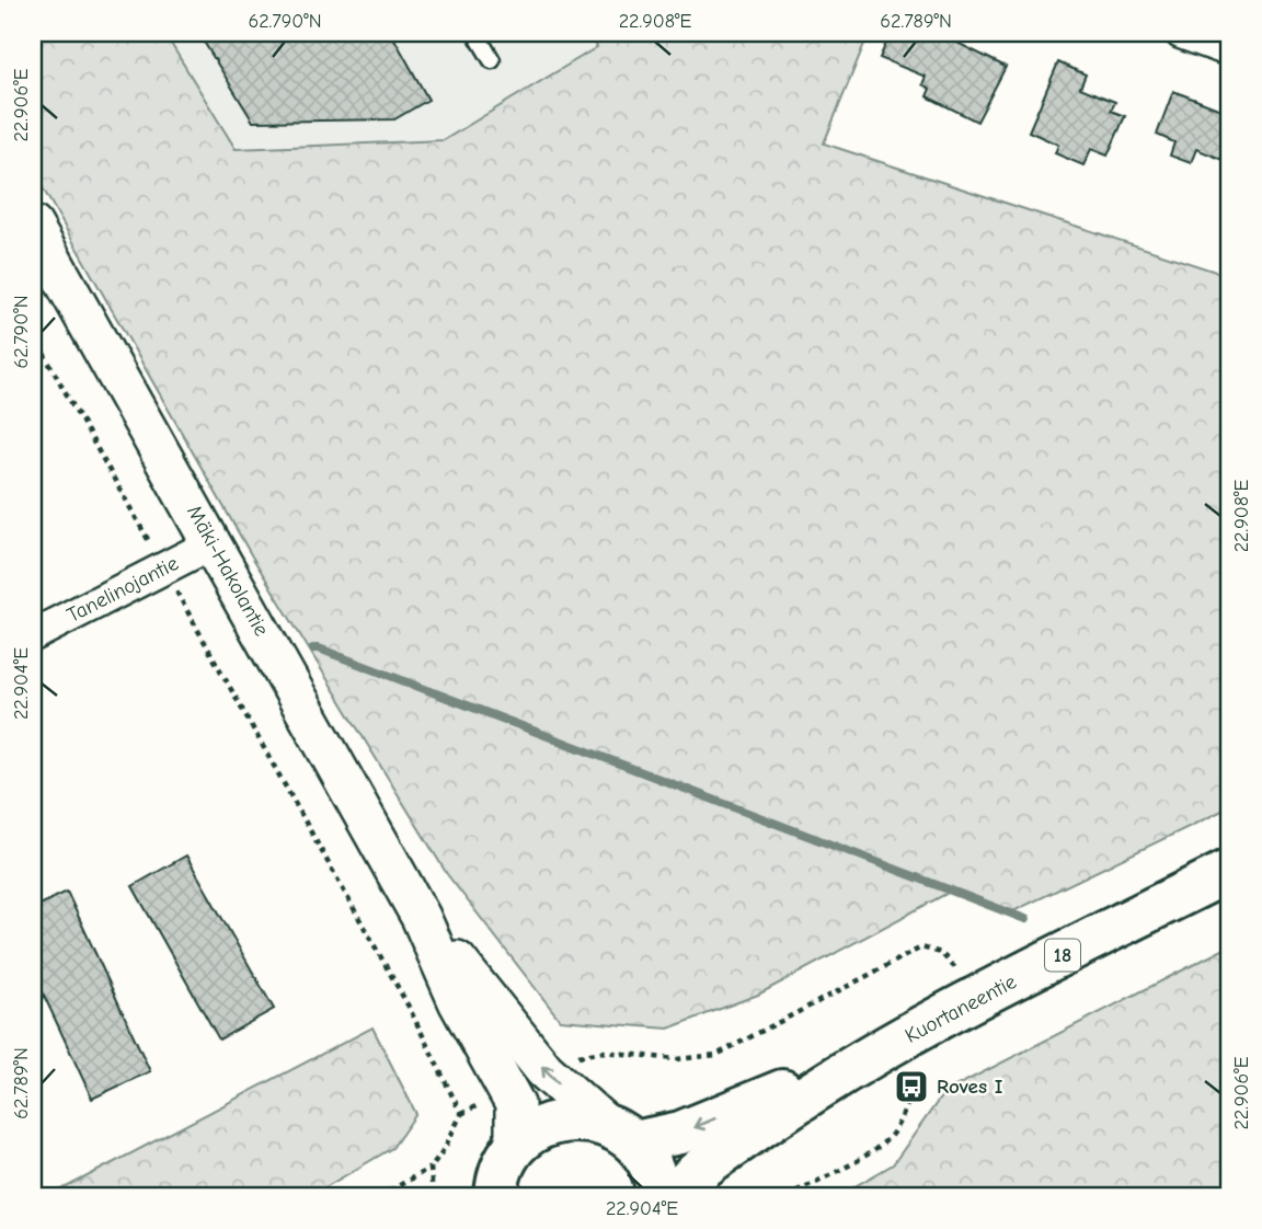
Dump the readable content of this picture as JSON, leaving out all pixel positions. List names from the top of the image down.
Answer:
{
  "streets": {
    "highway": ["18", "Kuortaneentie"],
    "street": ["Mäki-Hakolantie", "Tanelinojantie"]
  },
  "crossings": [
    ["Mäki-Hakolantie", "Tanelinojantie"],
    ["Mäki-Hakolantie", "18"],
    ["Mäki-Hakolantie", "Kuortaneentie"],
    ["18", "Kuortaneentie"]
  ],
  "places": {
    "bus stop": ["Roves I"]
  },
  "coordinates": [
    "62.790°N",
    "22.908°E",
    "62.789°N",
    "22.906°E",
    "22.904°E"
  ]
}
